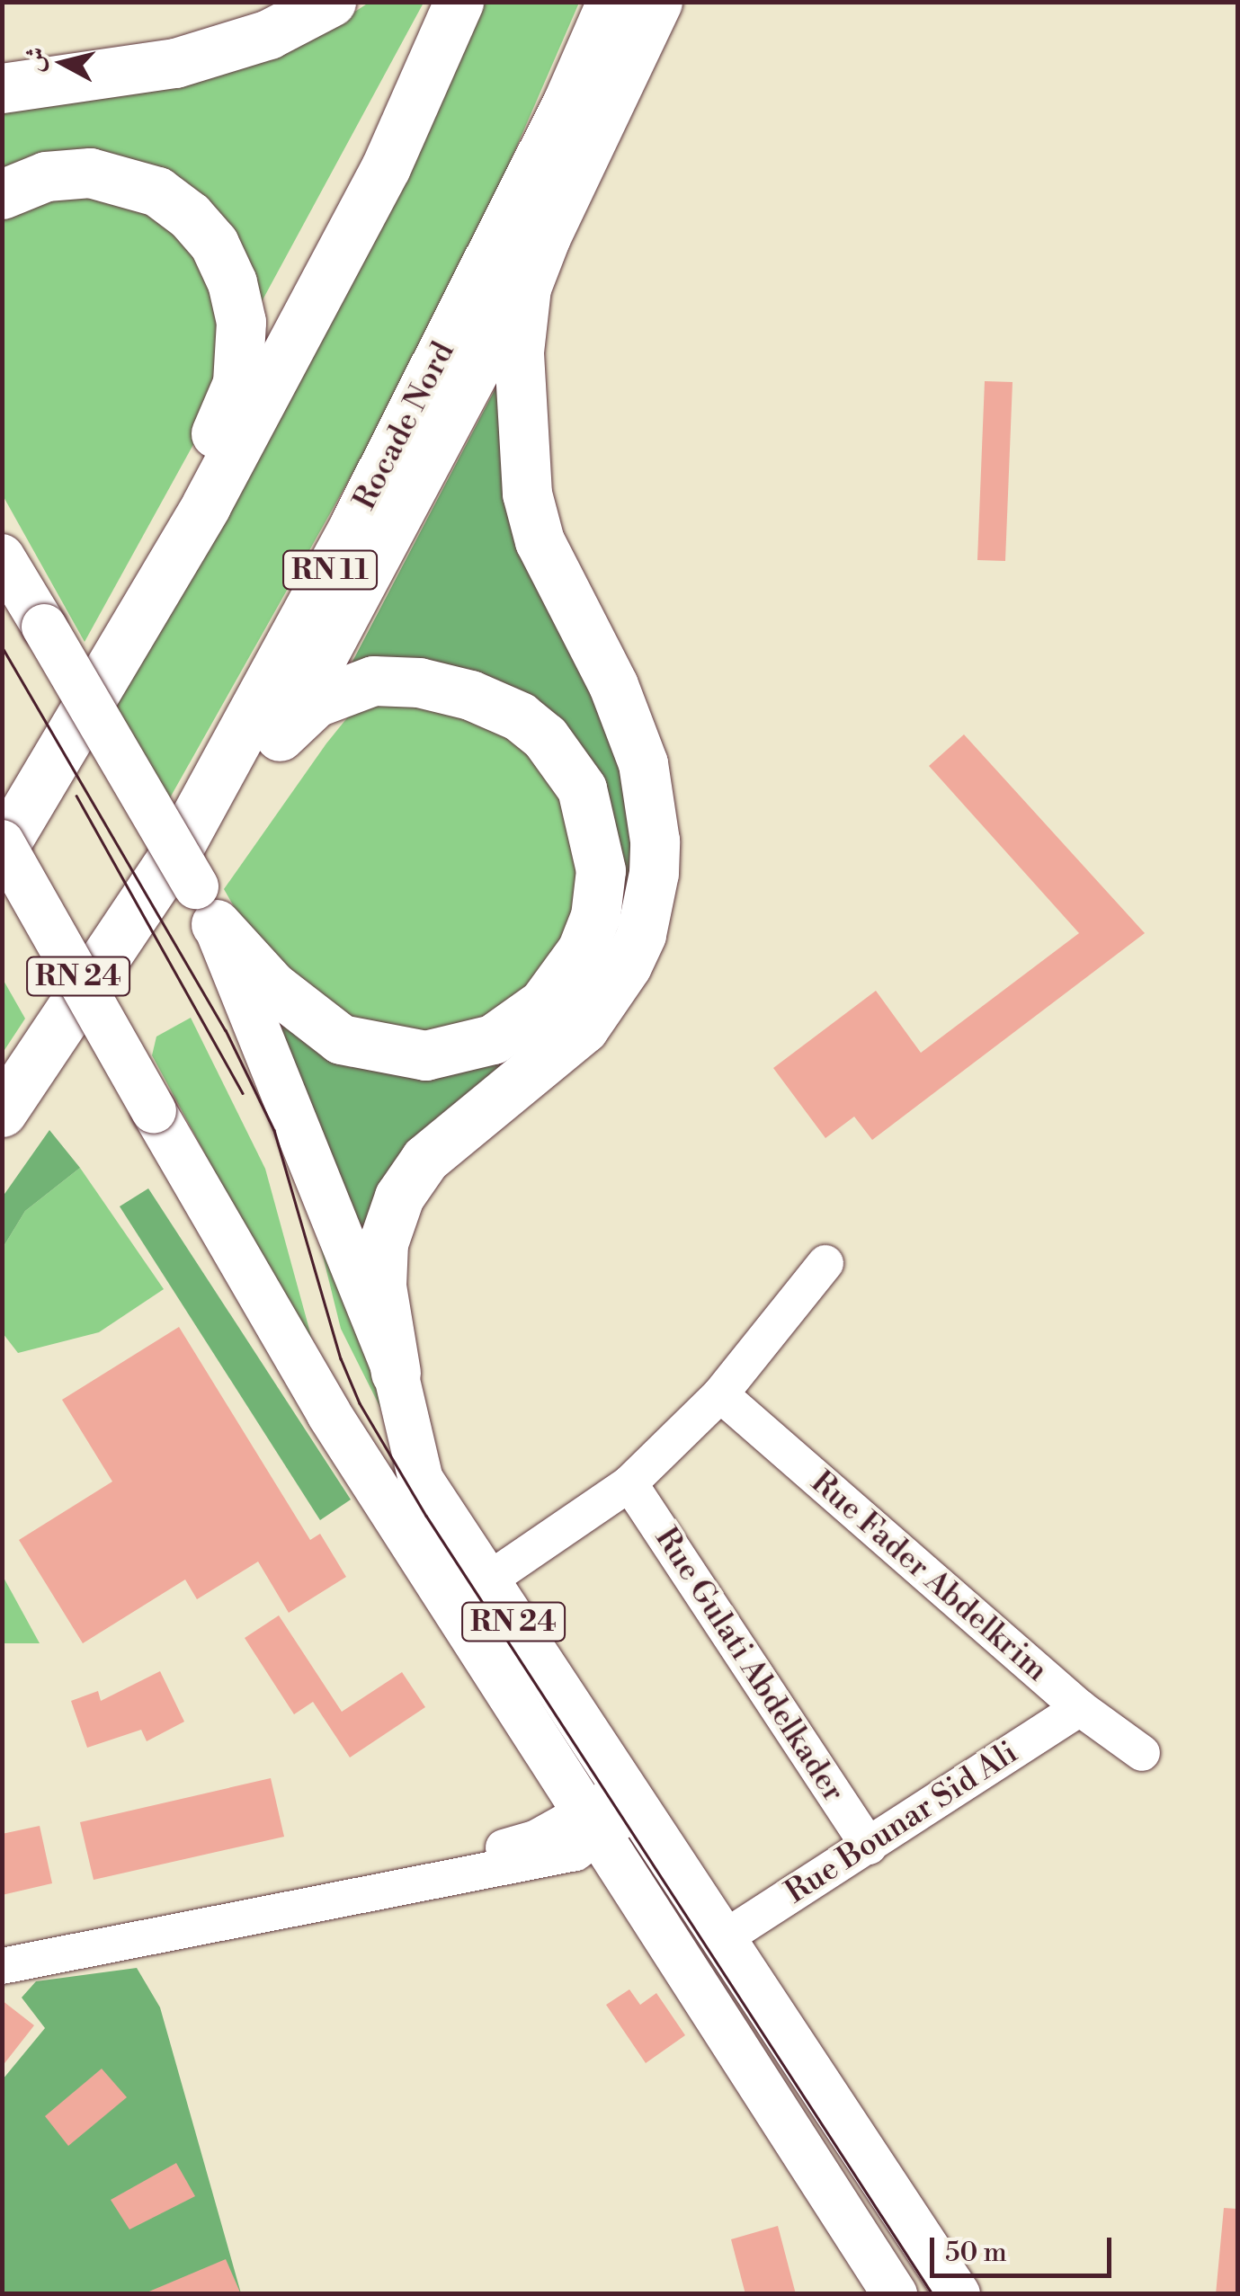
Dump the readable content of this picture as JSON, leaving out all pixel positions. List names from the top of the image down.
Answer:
{
  "streets": {
    "highway": ["Rocade Nord", "RN 11"],
    "main road": ["RN 24"],
    "street": ["Rue Fader Abdelkrim", "Rue Gulati Abdelkader", "Rue Bounar Sid Ali"]
  },
  "crossings": [
    ["RN 24", "Rue Bounar Sid Ali"],
    ["Rue Fader Abdelkrim", "Rue Bounar Sid Ali"],
    ["Rue Gulati Abdelkader", "Rue Bounar Sid Ali"]
  ],
  "scale_bar": "50 m",
  "north": "left"
}
